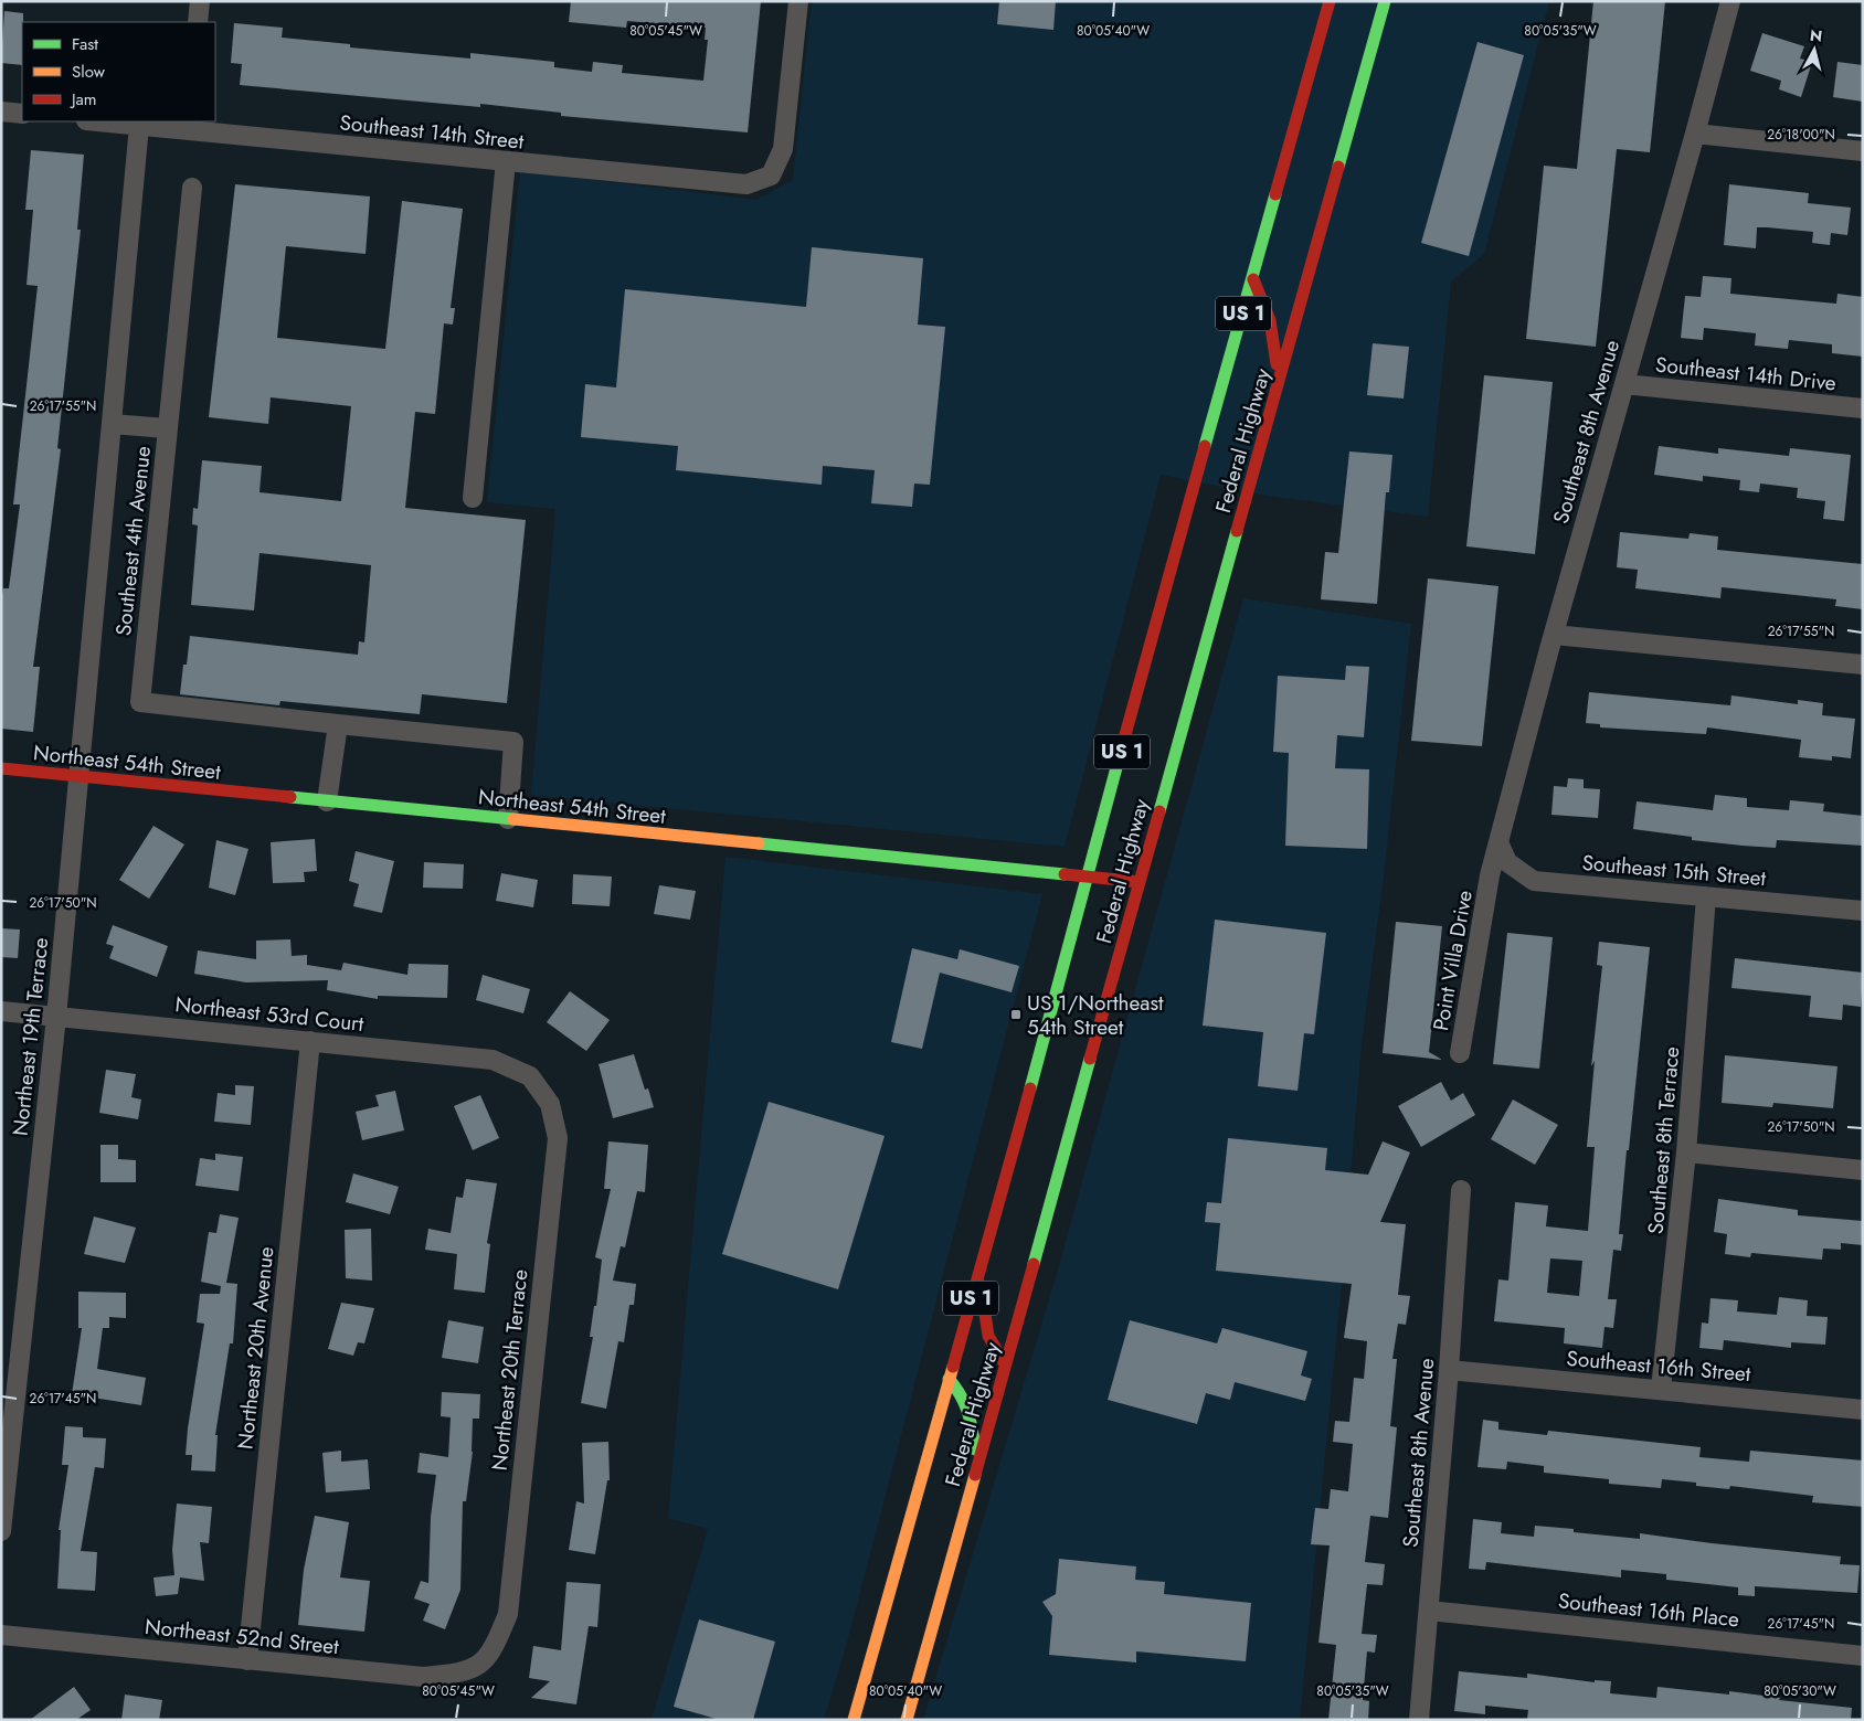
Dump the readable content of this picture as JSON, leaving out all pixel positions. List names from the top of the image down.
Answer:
{
  "streets": {
    "main road": ["US 1", "Federal Highway", "Northeast 54th Street"],
    "street": [
      "Southeast 14th Street",
      "Southeast 14th Drive",
      "Southeast 8th Avenue",
      "Southeast 4th Avenue",
      "Southeast 15th Street",
      "Point Villa Drive",
      "Northeast 53rd Court",
      "Northeast 19th Terrace",
      "Southeast 8th Terrace",
      "Northeast 20th Avenue",
      "Southeast 16th Street",
      "Northeast 20th Terrace",
      "Southeast 16th Place",
      "Northeast 52nd Street"
    ]
  },
  "crossings": [
    ["Southeast 14th Street", "Southeast 4th Avenue"],
    ["Southeast 14th Drive", "Southeast 8th Avenue"],
    ["Southeast 8th Avenue", "Southeast 15th Street"],
    ["Southeast 8th Avenue", "Point Villa Drive"],
    ["Southeast 8th Avenue", "Southeast 16th Street"],
    ["Southeast 8th Avenue", "Southeast 16th Place"],
    ["Federal Highway", "Northeast 54th Street"],
    ["Southeast 4th Avenue", "Northeast 54th Street"],
    ["Southeast 4th Avenue", "Northeast 19th Terrace"],
    ["Northeast 54th Street", "Northeast 19th Terrace"],
    ["Southeast 15th Street", "Southeast 8th Terrace"],
    ["Northeast 53rd Court", "Northeast 19th Terrace"],
    ["Northeast 53rd Court", "Northeast 20th Avenue"],
    ["Northeast 53rd Court", "Northeast 20th Terrace"],
    ["Southeast 8th Terrace", "Southeast 16th Street"],
    ["Northeast 20th Avenue", "Northeast 52nd Street"],
    ["Northeast 20th Terrace", "Northeast 52nd Street"]
  ],
  "places": {
    "transit": ["US 1/Northeast 54th Street"]
  },
  "legend": ["Fast", "Slow", "Jam"],
  "north": "top",
  "coordinates": [
    "80°05'45\"W",
    "80°05'40\"W",
    "80°05'35\"W",
    "26°18'00\"N",
    "26°17'55\"N",
    "26°17'50\"N",
    "26°17'45\"N",
    "80°05'30\"W"
  ]
}
